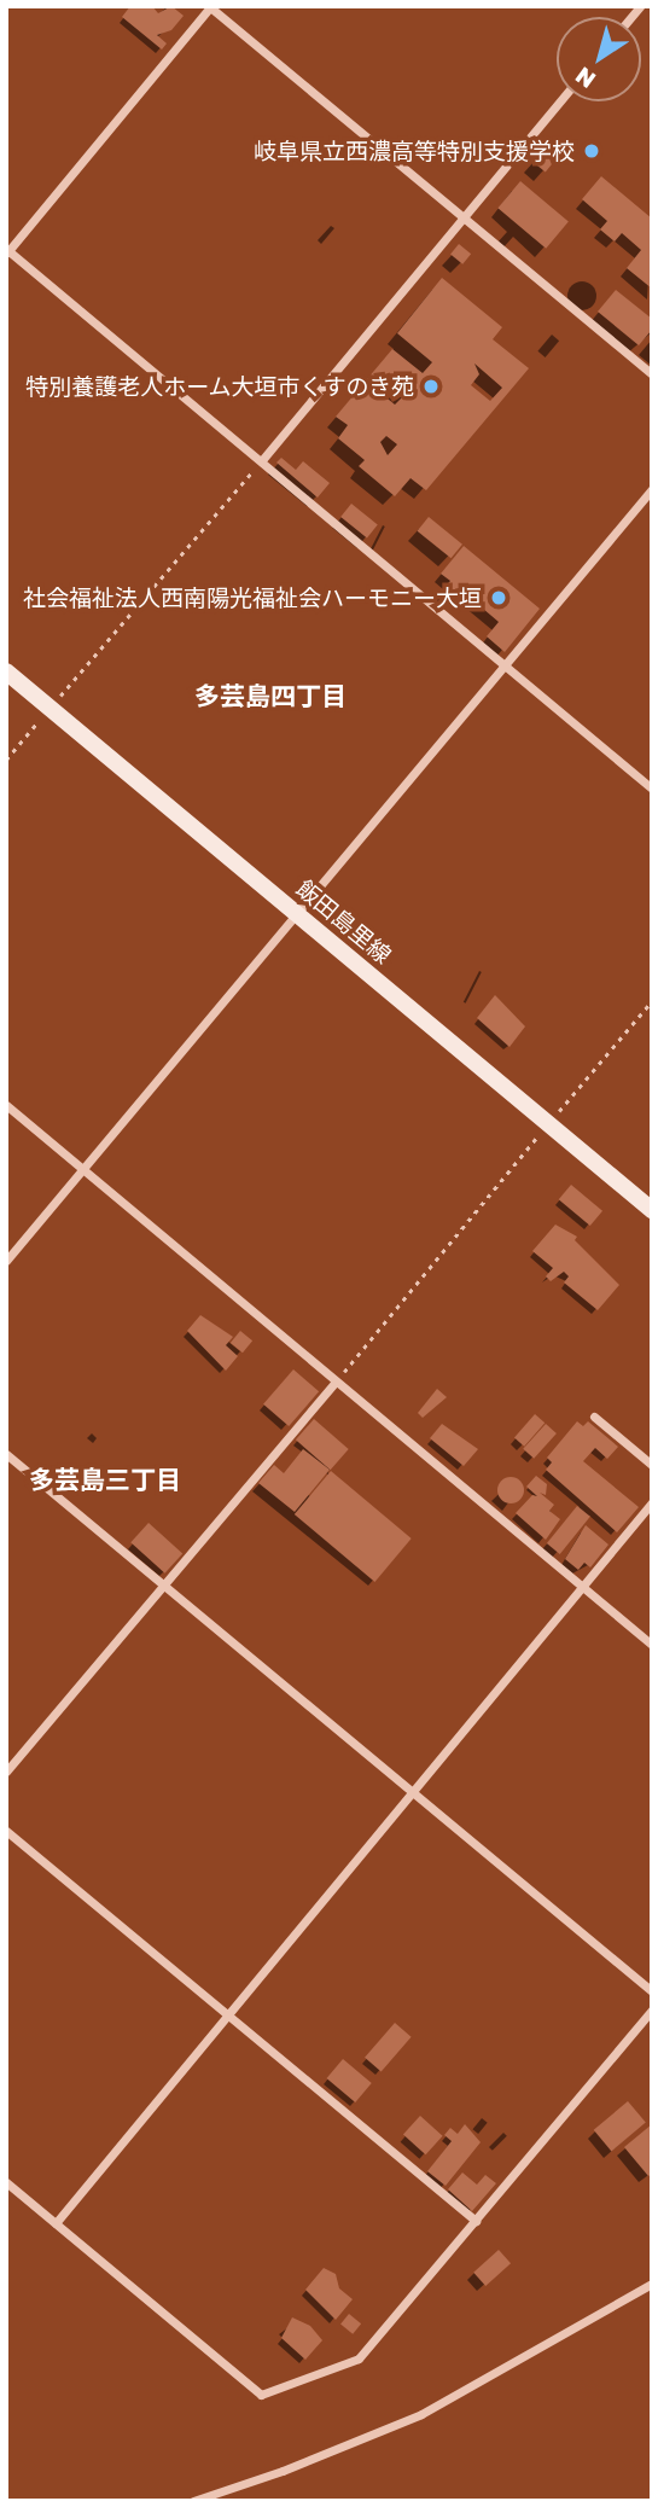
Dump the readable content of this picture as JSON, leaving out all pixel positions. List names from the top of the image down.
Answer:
{
  "streets": {
    "main road": ["飯田島里線"]
  },
  "districts": ["多芸島四丁目", "多芸島三丁目"],
  "places": ["岐阜県立西濃高等特別支援学校", "特別養護老人ホーム大垣市くすのき苑", "社会福祉法人西南陽光福祉会ハーモニー大垣"],
  "north": "bottom left"
}
